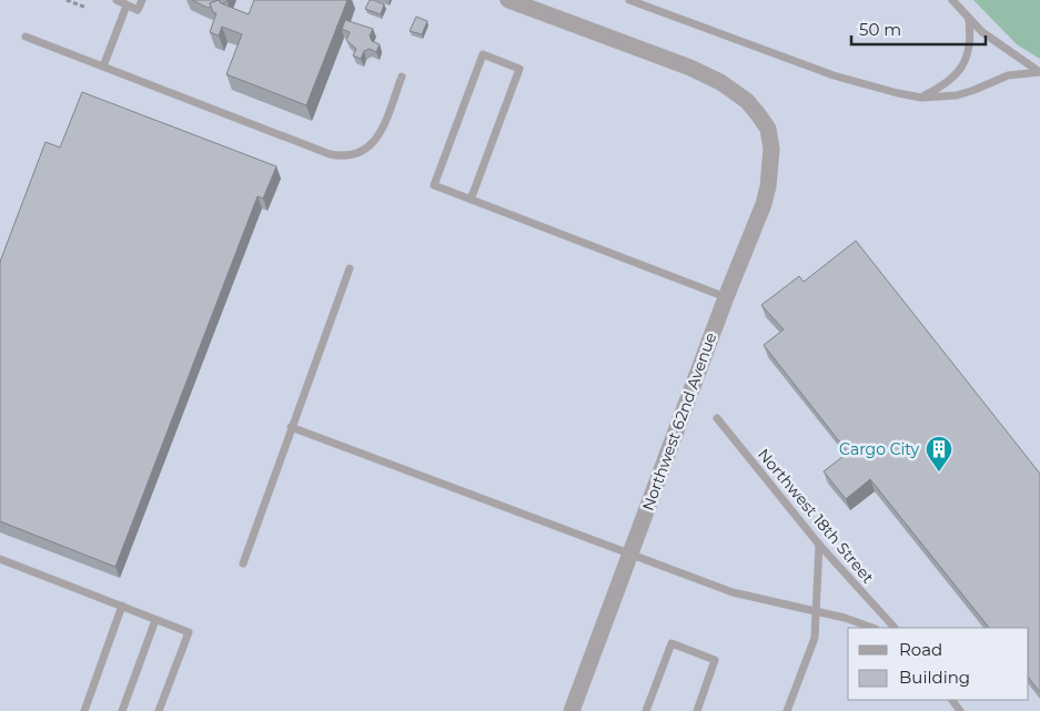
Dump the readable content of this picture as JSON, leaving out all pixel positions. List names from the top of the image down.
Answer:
{
  "streets": {
    "street": ["Northwest 62nd Avenue"],
    "lane": ["Northwest 18th Street"]
  },
  "places": {
    "building": ["Cargo City"]
  },
  "legend": ["Road", "Building"],
  "scale_bar": "50 m"
}
